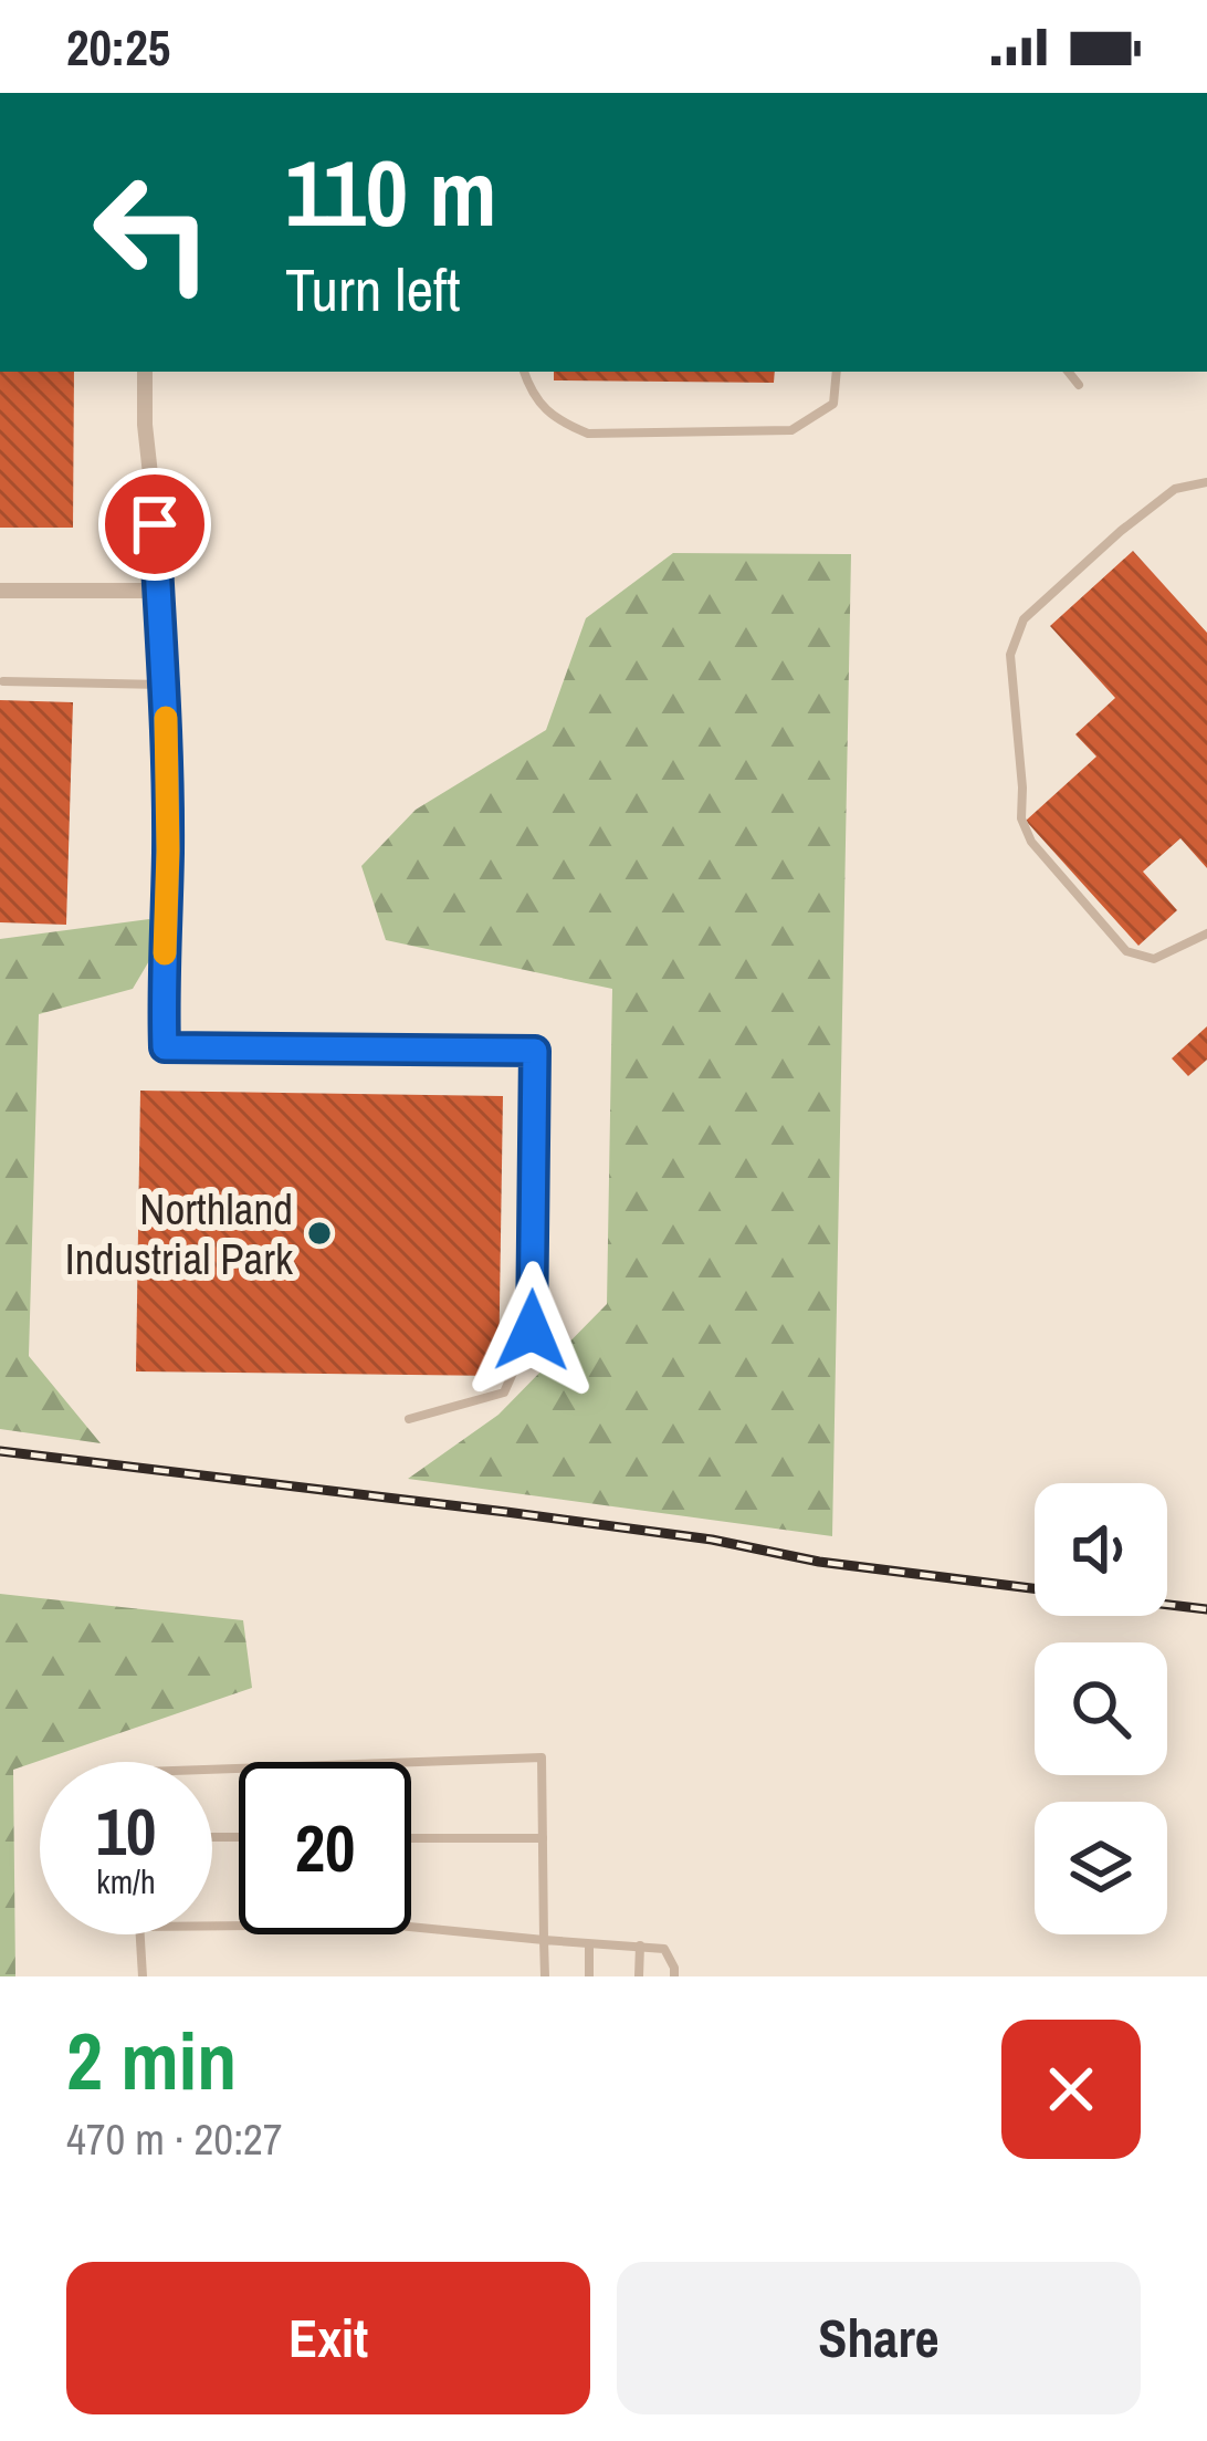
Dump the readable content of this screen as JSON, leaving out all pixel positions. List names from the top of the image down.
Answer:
{
  "places": ["Northland Industrial Park"],
  "page": {
    "status": "20:25",
    "turn": ["110 m", "Turn left"],
    "speed": "10 km/h",
    "limit": "20",
    "heading": ["2 min", "470 m · 20:27"],
    "buttons": ["Exit", "Share"]
  }
}
